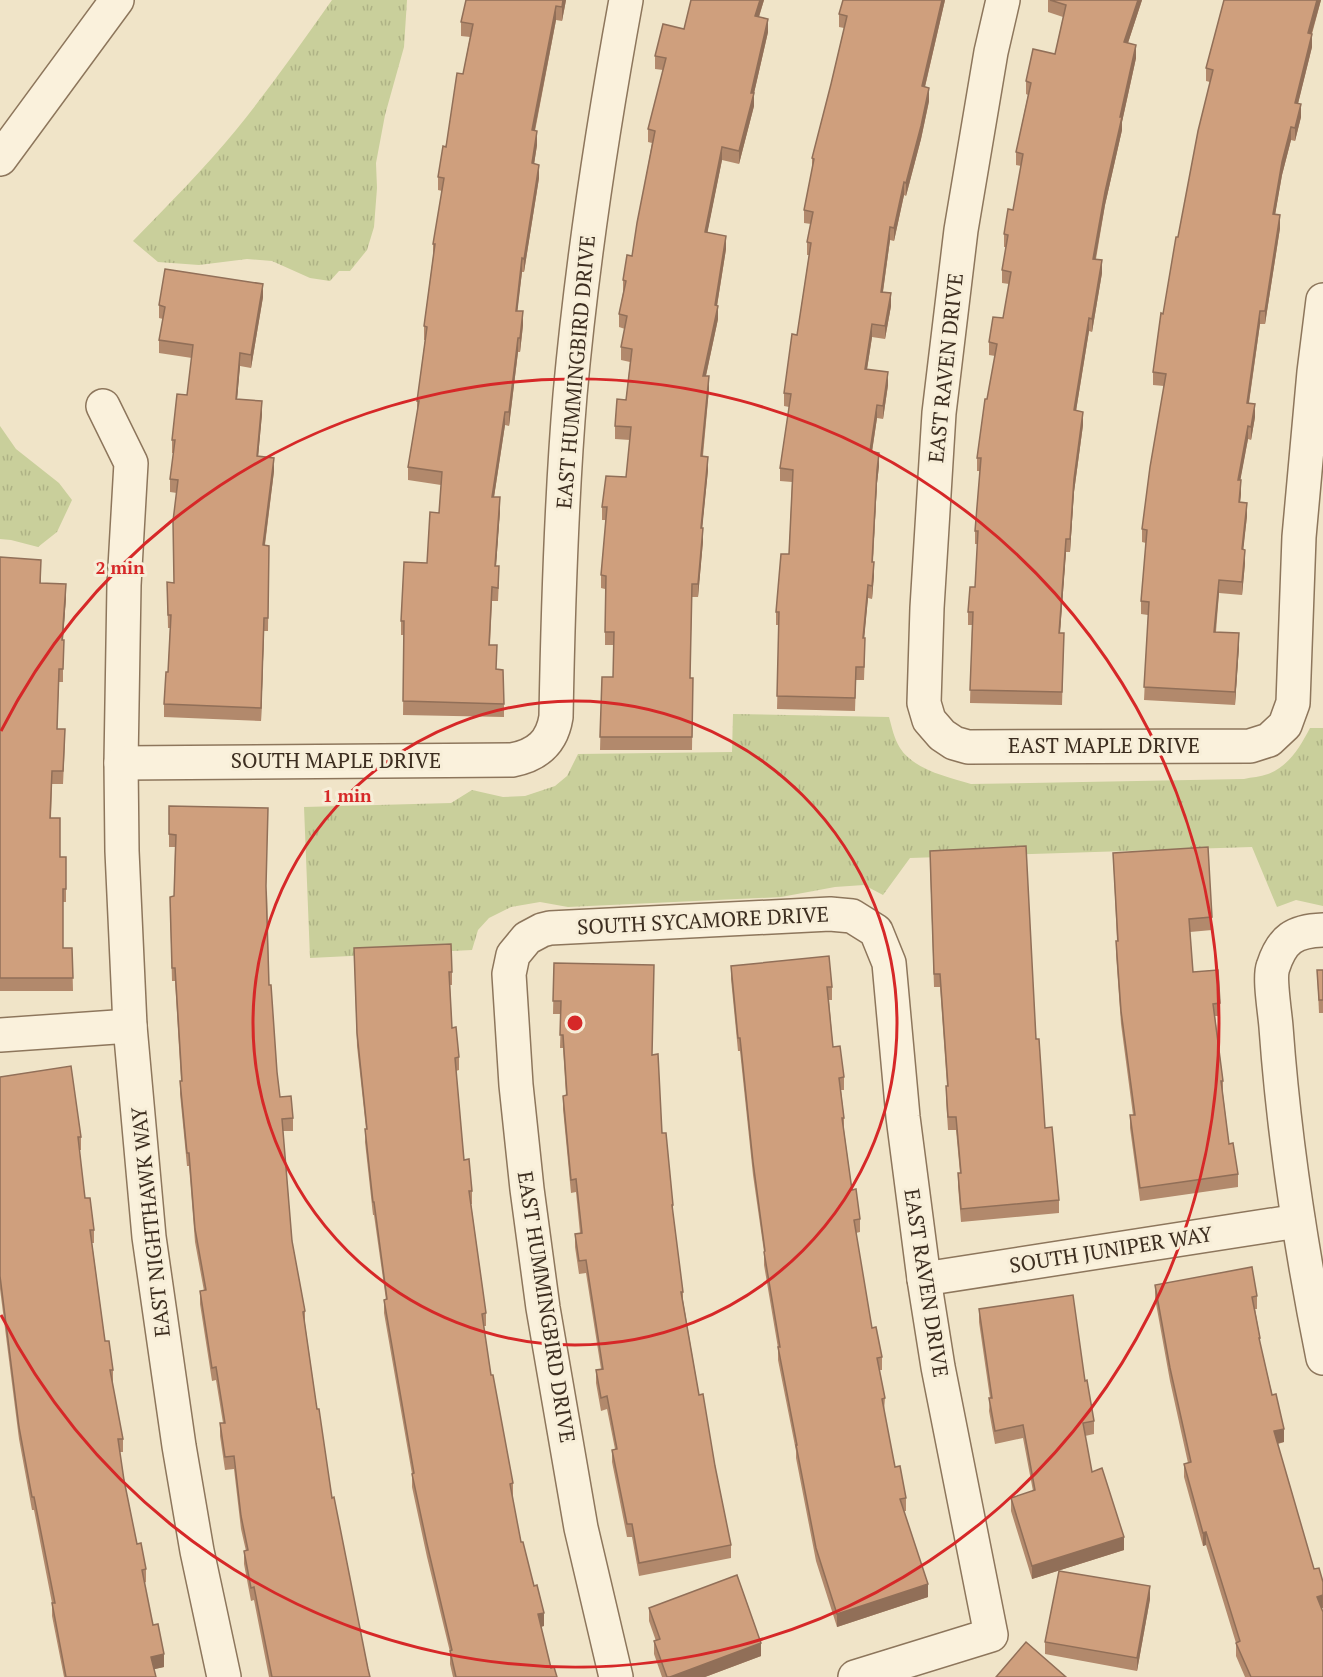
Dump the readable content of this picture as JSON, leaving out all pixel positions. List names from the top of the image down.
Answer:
{
  "streets": {
    "street": [
      "EAST RAVEN DRIVE",
      "EAST HUMMINGBIRD DRIVE",
      "EAST MAPLE DRIVE",
      "SOUTH MAPLE DRIVE",
      "SOUTH SYCAMORE DRIVE",
      "EAST NIGHTHAWK WAY",
      "SOUTH JUNIPER WAY"
    ]
  },
  "crossings": [
    ["EAST RAVEN DRIVE", "EAST MAPLE DRIVE"],
    ["EAST RAVEN DRIVE", "SOUTH SYCAMORE DRIVE"],
    ["EAST RAVEN DRIVE", "SOUTH JUNIPER WAY"],
    ["EAST HUMMINGBIRD DRIVE", "SOUTH MAPLE DRIVE"],
    ["EAST HUMMINGBIRD DRIVE", "SOUTH SYCAMORE DRIVE"],
    ["SOUTH MAPLE DRIVE", "EAST NIGHTHAWK WAY"]
  ],
  "rings": ["2 min", "1 min"]
}
